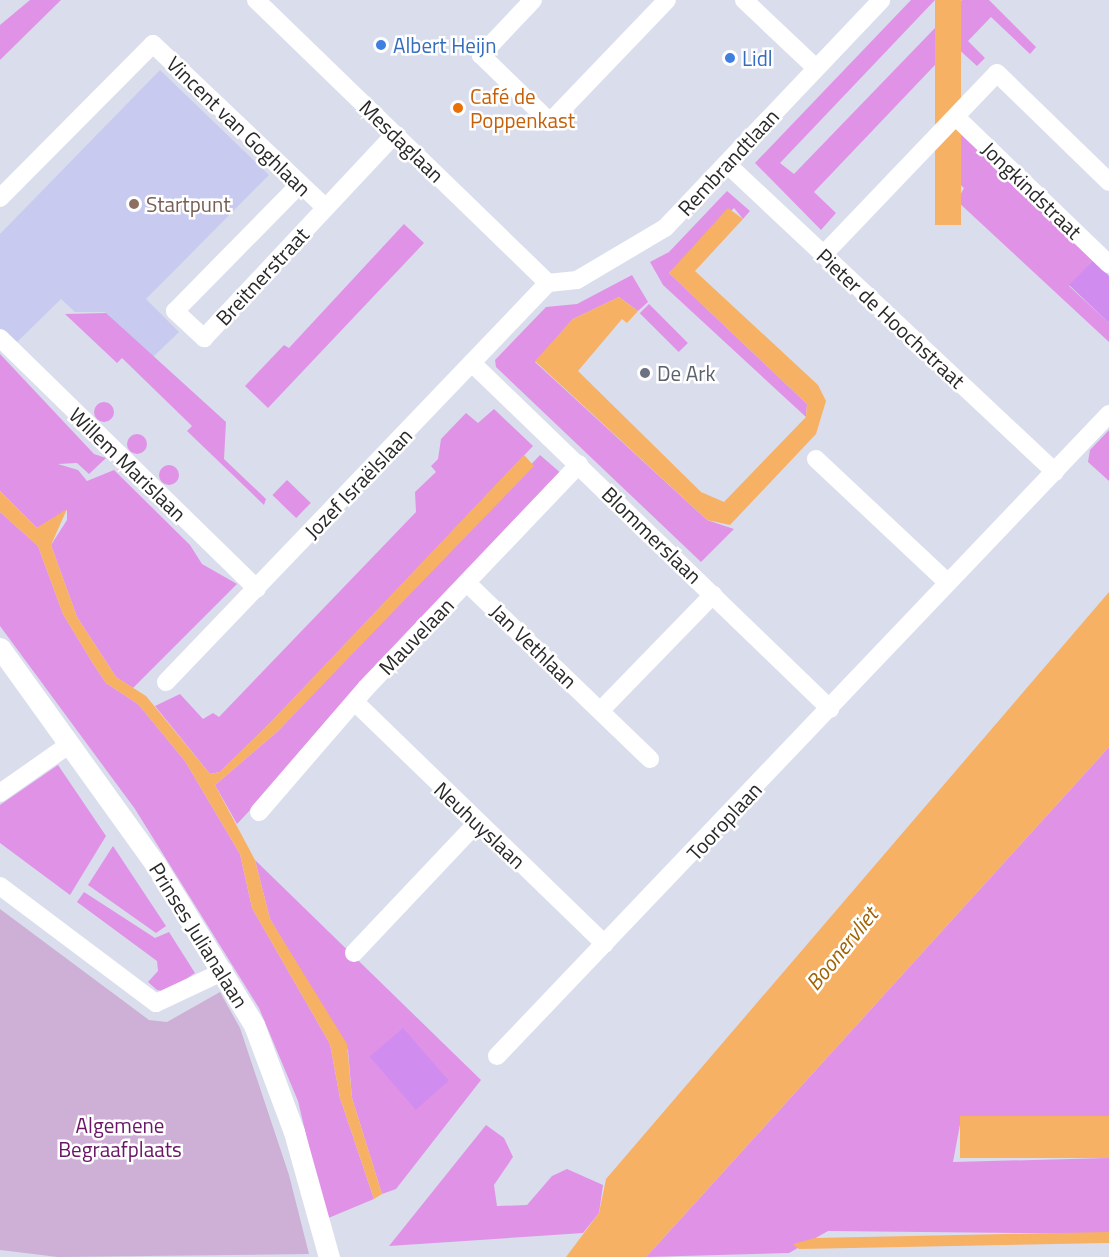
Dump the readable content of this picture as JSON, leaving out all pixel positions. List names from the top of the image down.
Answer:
{
  "streets": {
    "street": [
      "Vincent van Goghlaan",
      "Mesdaglaan",
      "Rembrandtlaan",
      "Jongkindstraat",
      "Breitnerstraat",
      "Pieter de Hoochstraat",
      "Willem Marislaan",
      "Jozef Israëlslaan",
      "Blommerslaan",
      "Mauvelaan",
      "Jan Vethlaan",
      "Tooroplaan",
      "Neuhuyslaan",
      "Prinses Julianalaan"
    ]
  },
  "crossings": [
    ["Vincent van Goghlaan", "Breitnerstraat"],
    ["Mesdaglaan", "Rembrandtlaan"],
    ["Mesdaglaan", "Breitnerstraat"],
    ["Mesdaglaan", "Jozef Israëlslaan"],
    ["Rembrandtlaan", "Pieter de Hoochstraat"],
    ["Rembrandtlaan", "Jozef Israëlslaan"],
    ["Pieter de Hoochstraat", "Tooroplaan"],
    ["Willem Marislaan", "Jozef Israëlslaan"],
    ["Jozef Israëlslaan", "Blommerslaan"],
    ["Blommerslaan", "Mauvelaan"],
    ["Blommerslaan", "Tooroplaan"],
    ["Mauvelaan", "Jan Vethlaan"],
    ["Mauvelaan", "Neuhuyslaan"],
    ["Tooroplaan", "Neuhuyslaan"]
  ],
  "water": ["Boonervliet"],
  "parks": ["Algemene Begraafplaats"],
  "places": [
    "Albert Heijn",
    "Lidl",
    "Café de Poppenkast",
    "Startpunt",
    "De Ark"
  ]
}
